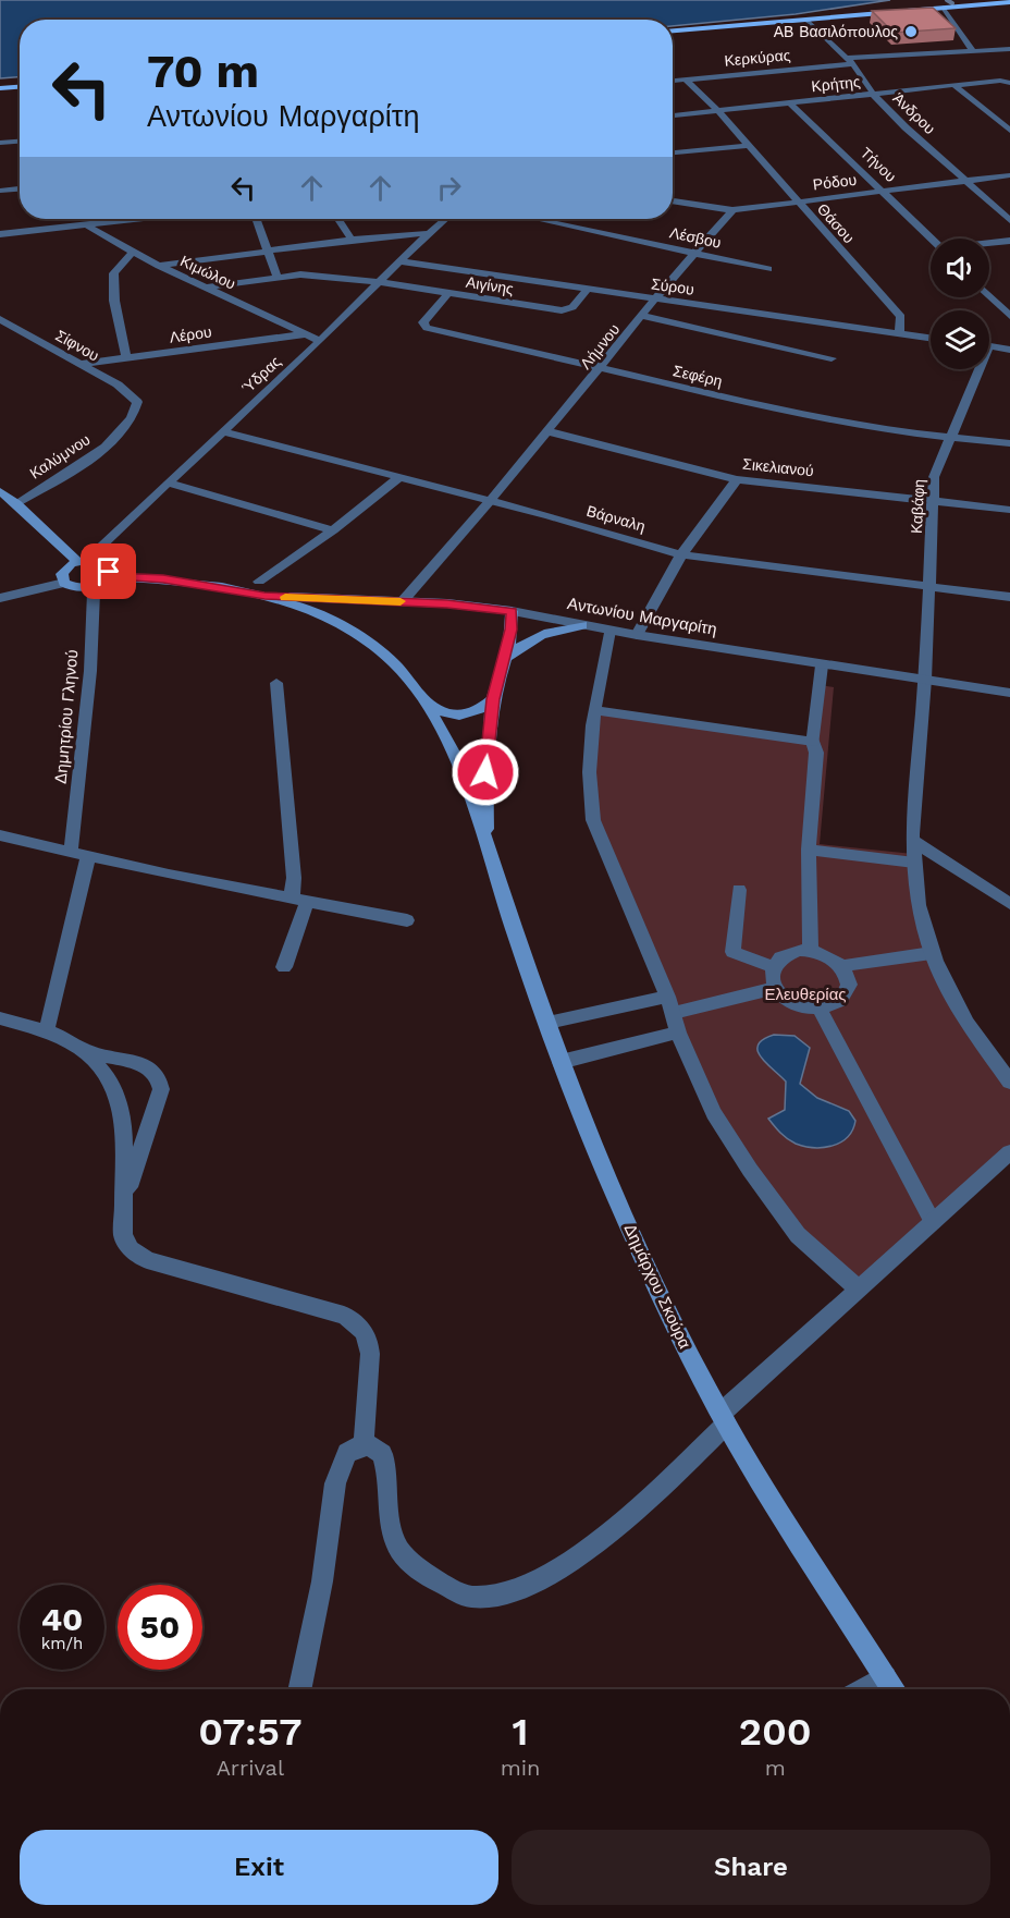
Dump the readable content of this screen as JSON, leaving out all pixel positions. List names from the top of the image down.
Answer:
{
  "streets": {
    "main road": ["Αντωνίου Μαργαρίτη", "Δημάρχου Σκούρα"],
    "street": [
      "Κερκύρας",
      "Κρήτης",
      "Άνδρου",
      "Τήνου",
      "Ρόδου",
      "Θάσου",
      "Λέσβου",
      "Κιμώλου",
      "Αιγίνης",
      "Σύρου",
      "Λέρου",
      "Σίφνου",
      "Λήμνου",
      "Ύδρας",
      "Σεφέρη",
      "Καλύμνου",
      "Σικελιανού",
      "Καβάφη",
      "Βάρναλη",
      "Δημητρίου Γληνού"
    ]
  },
  "crossings": [
    ["Κερκύρας", "Άνδρου"],
    ["Κερκύρας", "Θάσου"],
    ["Κρήτης", "Άνδρου"],
    ["Κρήτης", "Τήνου"],
    ["Κρήτης", "Θάσου"],
    ["Άνδρου", "Ρόδου"],
    ["Τήνου", "Ρόδου"],
    ["Ρόδου", "Θάσου"],
    ["Ρόδου", "Λήμνου"],
    ["Θάσου", "Σύρου"],
    ["Λέσβου", "Λήμνου"],
    ["Κιμώλου", "Αιγίνης"],
    ["Κιμώλου", "Λέρου"],
    ["Κιμώλου", "Ύδρας"],
    ["Αιγίνης", "Σύρου"],
    ["Αιγίνης", "Ύδρας"],
    ["Αιγίνης", "Σεφέρη"],
    ["Σύρου", "Λήμνου"],
    ["Σύρου", "Ύδρας"],
    ["Λέρου", "Σίφνου"],
    ["Σίφνου", "Καλύμνου"],
    ["Λήμνου", "Σεφέρη"],
    ["Λήμνου", "Σικελιανού"],
    ["Λήμνου", "Βάρναλη"],
    ["Λήμνου", "Αντωνίου Μαργαρίτη"],
    ["Ύδρας", "Βάρναλη"],
    ["Σεφέρη", "Καβάφη"],
    ["Σικελιανού", "Καβάφη"],
    ["Καβάφη", "Βάρναλη"],
    ["Καβάφη", "Αντωνίου Μαργαρίτη"]
  ],
  "parks": ["Ελευθερίας"],
  "places": ["ΑΒ Βασιλόπουλος"],
  "page": {
    "turn": ["70 m", "Αντωνίου Μαργαρίτη"],
    "speed": "40 km/h",
    "limit": "50",
    "eta": [
      "07:57",
      "Arrival",
      "1",
      "min",
      "200",
      "m"
    ],
    "buttons": ["Exit", "Share"]
  }
}
